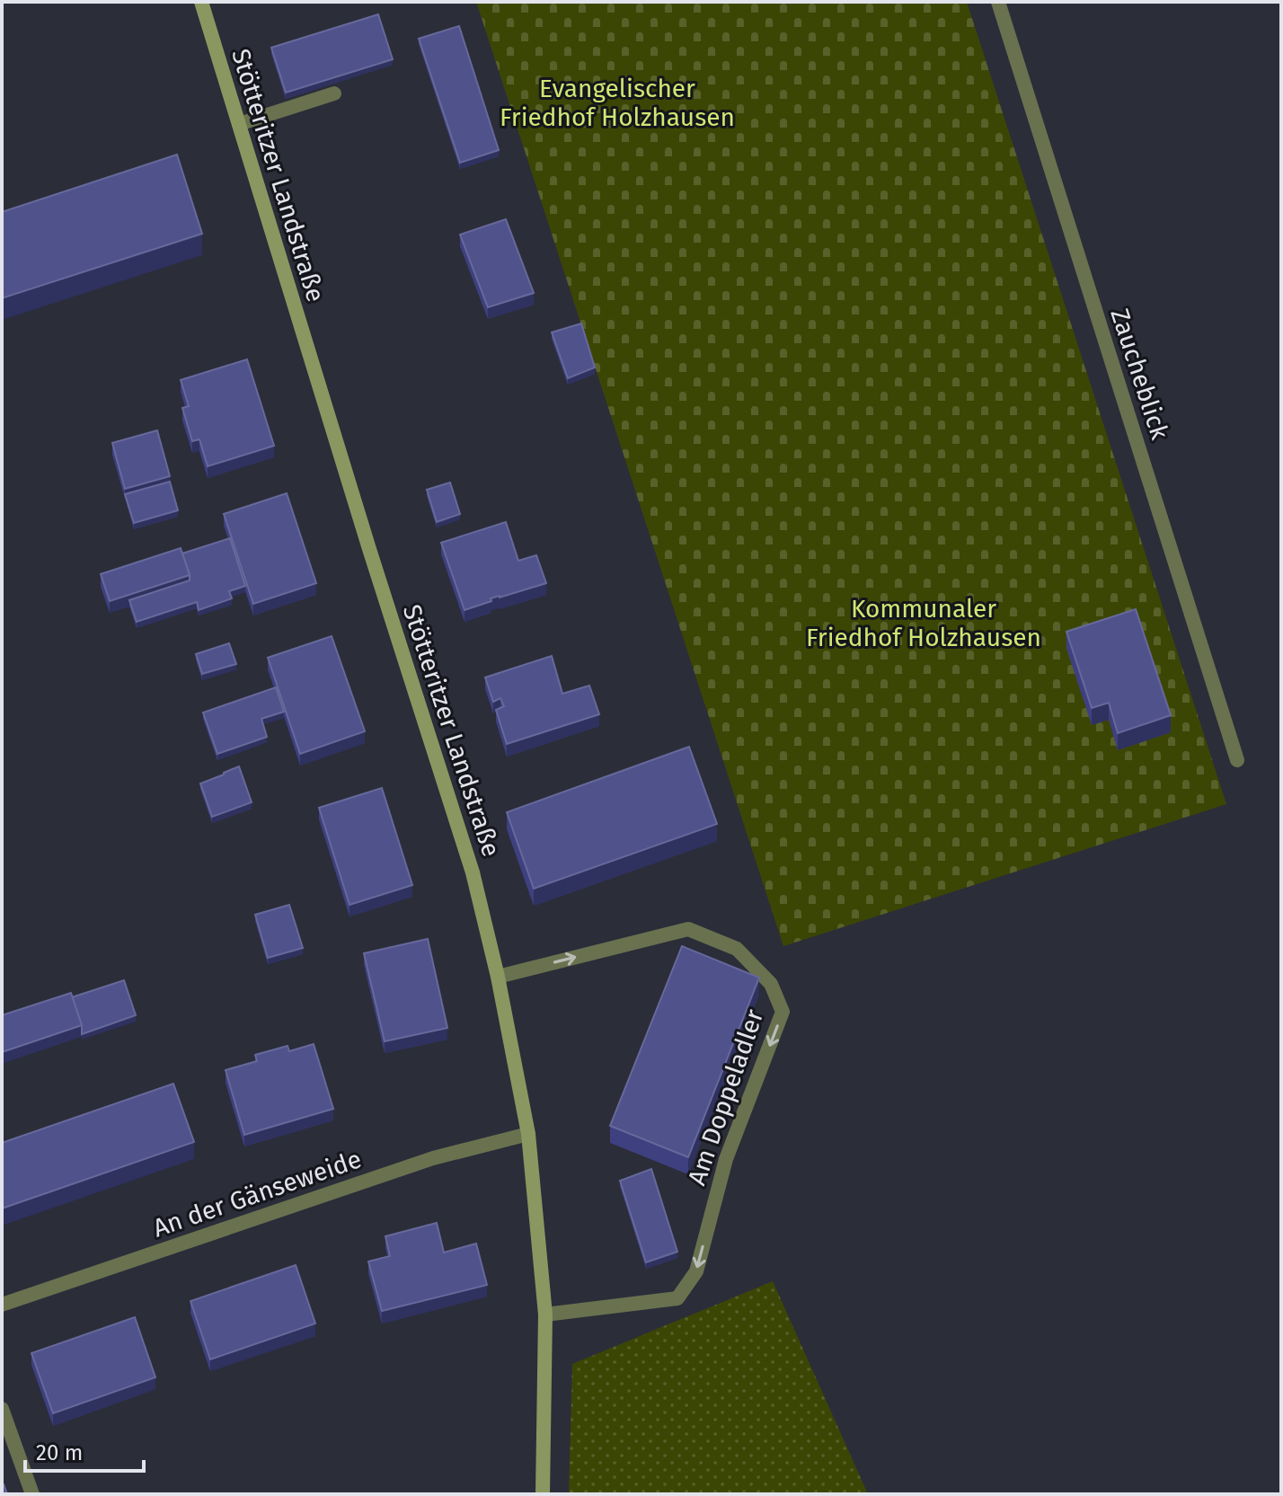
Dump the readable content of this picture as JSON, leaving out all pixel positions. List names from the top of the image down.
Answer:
{
  "streets": {
    "street": [
      "Stötteritzer Landstraße",
      "Zaucheblick",
      "Am Doppeladler",
      "An der Gänseweide"
    ]
  },
  "crossings": [
    ["Stötteritzer Landstraße", "Am Doppeladler"],
    ["Stötteritzer Landstraße", "An der Gänseweide"]
  ],
  "parks": ["Evangelischer Friedhof Holzhausen", "Kommunaler Friedhof Holzhausen"],
  "scale_bar": "20 m"
}
